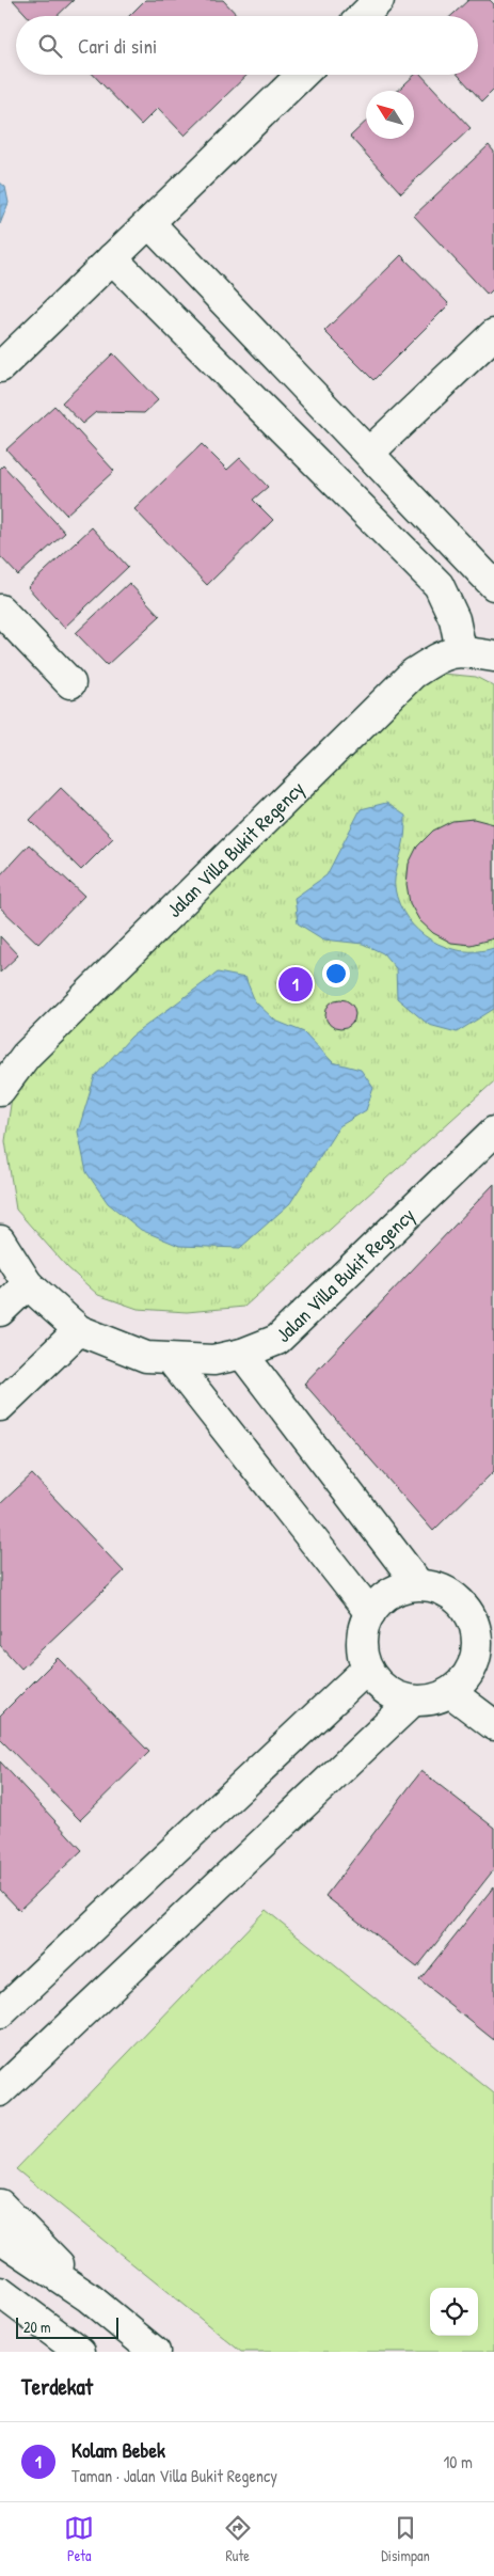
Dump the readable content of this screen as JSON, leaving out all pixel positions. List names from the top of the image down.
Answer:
{
  "streets": {
    "street": ["Jalan Villa Bukit Regency"]
  },
  "scale_bar": "20 m",
  "north": "top left",
  "page": {
    "search": "Cari di sini",
    "pins": "1",
    "scale": "20 m",
    "heading": "Terdekat",
    "list": [
      {
        "mark": "1",
        "name": "Kolam Bebek",
        "note": "Taman · Jalan Villa Bukit Regency",
        "value": "10 m"
      }
    ],
    "nav": ["Peta", "Rute", "Disimpan"]
  }
}
